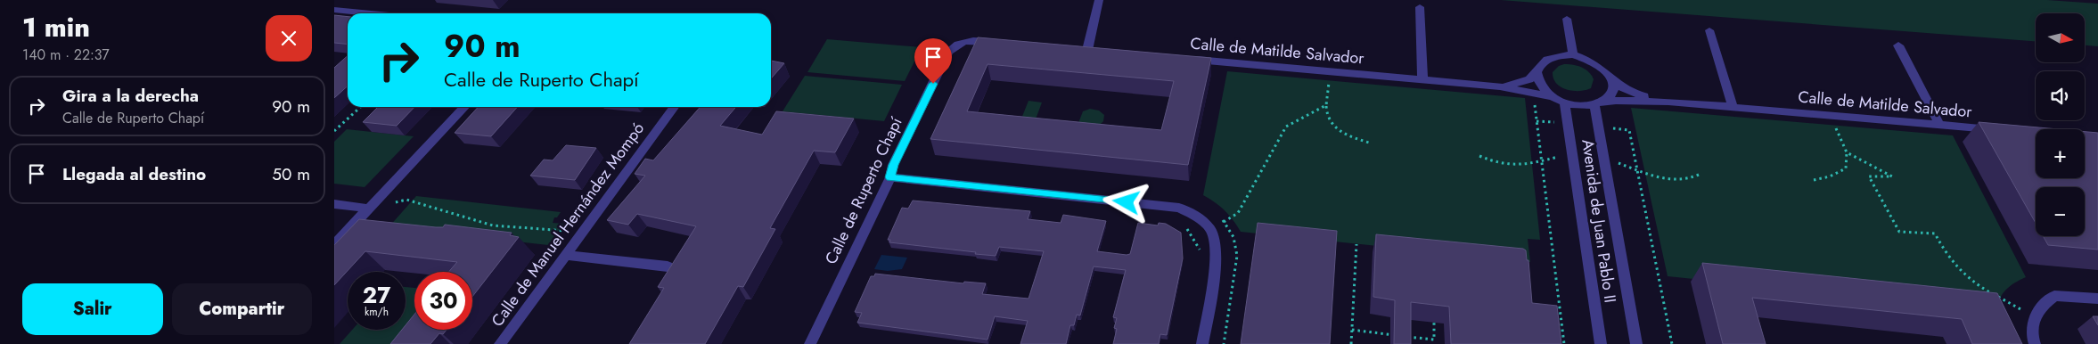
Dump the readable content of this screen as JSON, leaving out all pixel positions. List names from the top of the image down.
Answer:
{
  "streets": {
    "street": [
      "Calle de Matilde Salvador",
      "Calle de Ruperto Chapí",
      "Avenida de Juan Pablo II",
      "Calle de Manuel Hernández Mompó"
    ]
  },
  "crossings": [
    ["Calle de Matilde Salvador", "Avenida de Juan Pablo II"]
  ],
  "north": "right",
  "page": {
    "heading": ["1 min", "140 m · 22:37"],
    "map_buttons": ["+", "−"],
    "turn": ["90 m", "Calle de Ruperto Chapí"],
    "list": [
      {
        "name": "Gira a la derecha",
        "note": "Calle de Ruperto Chapí",
        "value": "90 m"
      },
      {
        "name": "Llegada al destino",
        "value": "50 m"
      }
    ],
    "speed": "27 km/h",
    "limit": "30",
    "buttons": ["Salir", "Compartir"]
  }
}
